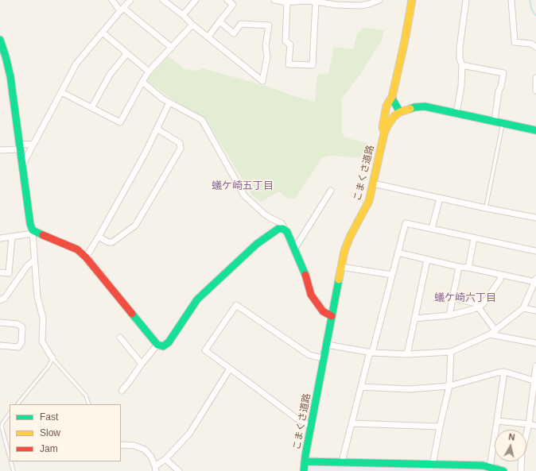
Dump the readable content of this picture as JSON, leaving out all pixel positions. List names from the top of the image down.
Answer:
{
  "streets": {
    "street": ["こまくさ道路"]
  },
  "districts": ["蟻ケ崎五丁目", "蟻ケ崎六丁目"],
  "legend": ["Fast", "Slow", "Jam"],
  "north": "top"
}
